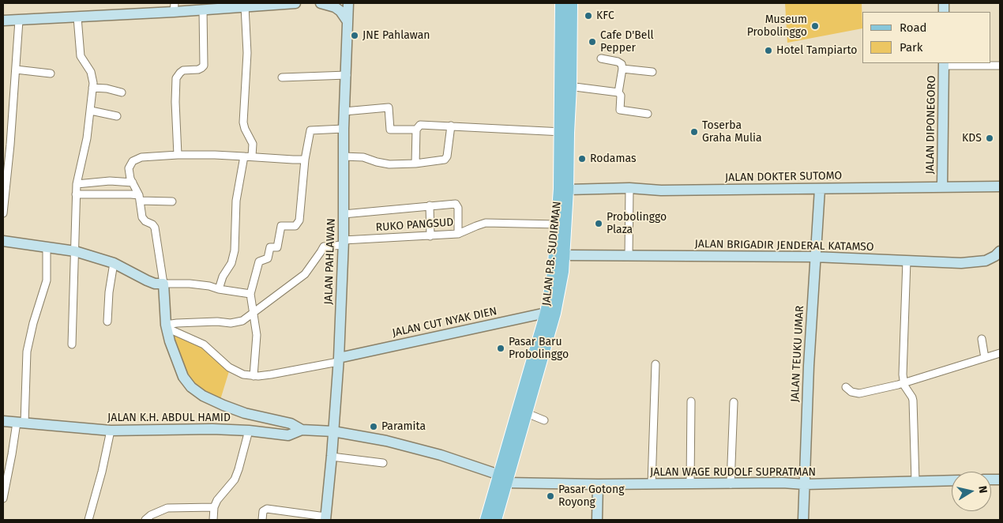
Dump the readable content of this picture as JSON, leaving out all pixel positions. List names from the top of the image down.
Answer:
{
  "streets": {
    "main road": ["JALAN P.B. SUDIRMAN"],
    "street": [
      "JALAN DIPONEGORO",
      "JALAN DOKTER SUTOMO",
      "RUKO PANGSUD",
      "JALAN BRIGADIR JENDERAL KATAMSO",
      "JALAN PAHLAWAN",
      "JALAN CUT NYAK DIEN",
      "JALAN TEUKU UMAR",
      "JALAN K.H. ABDUL HAMID",
      "JALAN WAGE RUDOLF SUPRATMAN"
    ]
  },
  "crossings": [
    ["JALAN DIPONEGORO", "JALAN DOKTER SUTOMO"],
    ["JALAN DOKTER SUTOMO", "JALAN P.B. SUDIRMAN"],
    ["JALAN DOKTER SUTOMO", "JALAN TEUKU UMAR"],
    ["RUKO PANGSUD", "JALAN P.B. SUDIRMAN"],
    ["RUKO PANGSUD", "JALAN PAHLAWAN"],
    ["JALAN BRIGADIR JENDERAL KATAMSO", "JALAN P.B. SUDIRMAN"],
    ["JALAN BRIGADIR JENDERAL KATAMSO", "JALAN TEUKU UMAR"],
    ["JALAN P.B. SUDIRMAN", "JALAN CUT NYAK DIEN"],
    ["JALAN P.B. SUDIRMAN", "JALAN K.H. ABDUL HAMID"],
    ["JALAN P.B. SUDIRMAN", "JALAN WAGE RUDOLF SUPRATMAN"],
    ["JALAN PAHLAWAN", "JALAN CUT NYAK DIEN"],
    ["JALAN PAHLAWAN", "JALAN K.H. ABDUL HAMID"],
    ["JALAN TEUKU UMAR", "JALAN WAGE RUDOLF SUPRATMAN"]
  ],
  "places": [
    "KFC",
    "Museum Probolinggo",
    "JNE Pahlawan",
    "Cafe D'Bell Pepper",
    "Hotel Tampiarto",
    "Toserba Graha Mulia",
    "KDS",
    "Rodamas",
    "Probolinggo Plaza",
    "Pasar Baru Probolinggo",
    "Paramita",
    "Pasar Gotong Royong"
  ],
  "legend": ["Road", "Park"],
  "north": "right"
}
